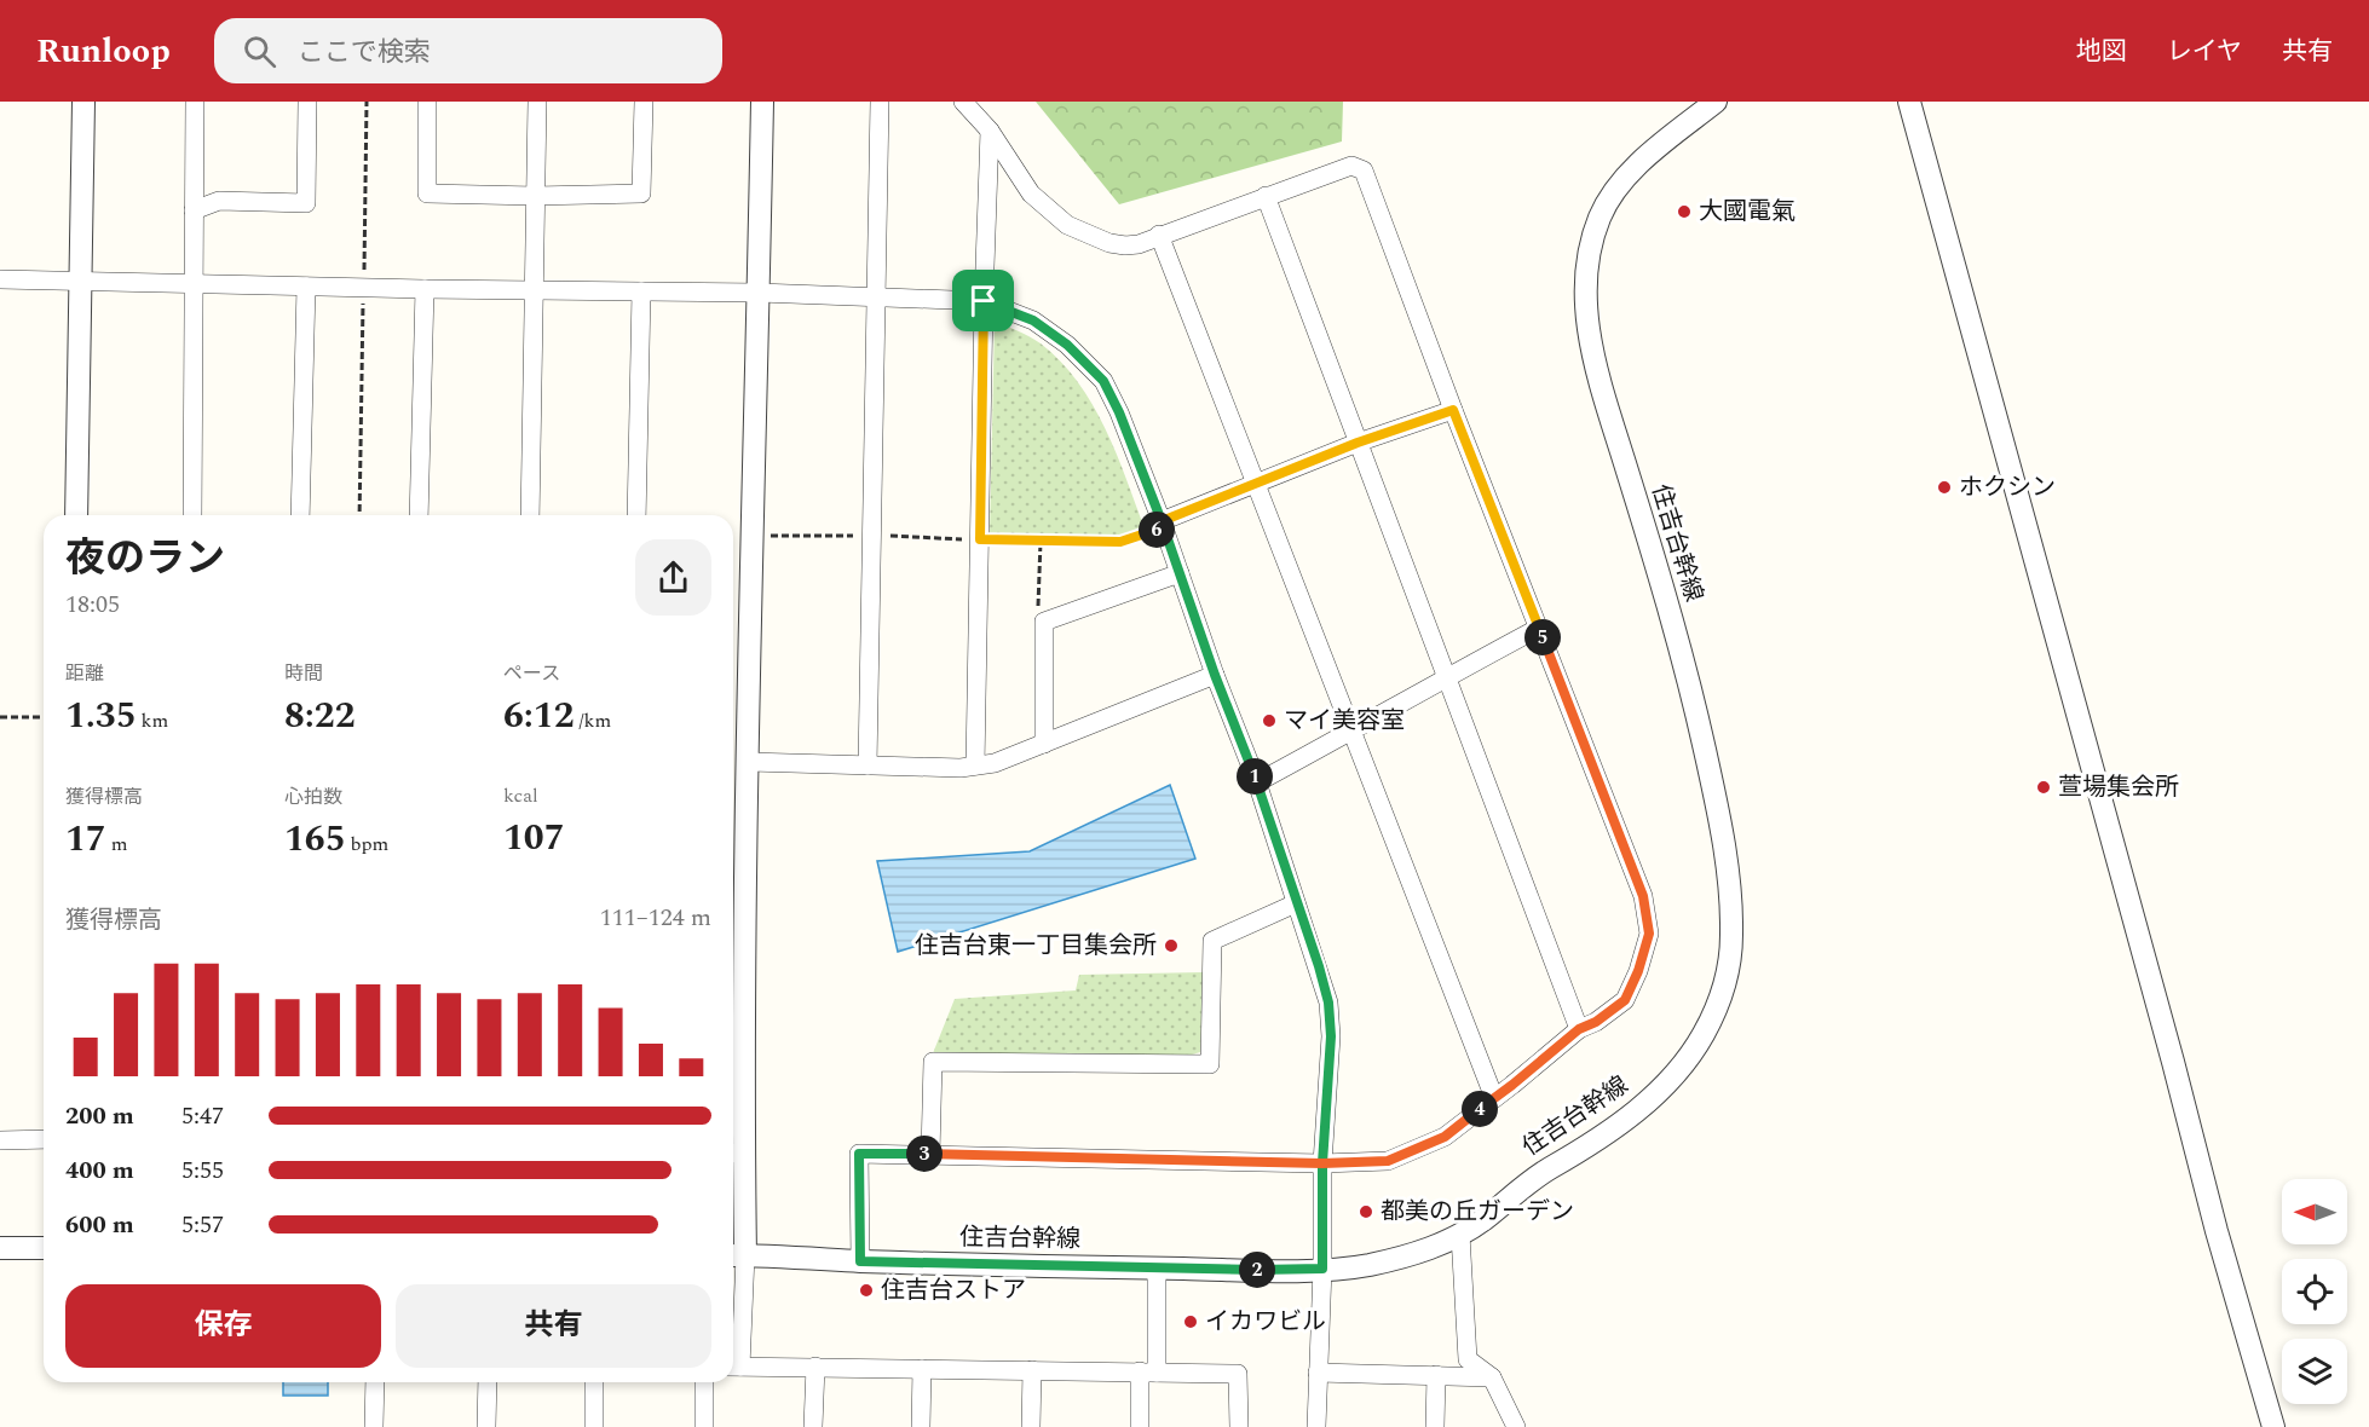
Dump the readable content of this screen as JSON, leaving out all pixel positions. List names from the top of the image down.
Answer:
{
  "streets": {
    "street": ["住吉台幹線"]
  },
  "places": [
    "大國電氣",
    "ホクシン",
    "マイ美容室",
    "萱場集会所",
    "住吉台東一丁目集会所",
    "都美の丘ガーデン",
    "住吉台ストア",
    "イカワビル"
  ],
  "north": "left",
  "page": {
    "header": "Runloop",
    "search": "ここで検索",
    "nav": ["地図", "レイヤ", "共有"],
    "pins": [
      "6",
      "5",
      "1",
      "4",
      "3",
      "2"
    ],
    "heading": ["夜のラン", "18:05"],
    "stats": [
      ["距離", "1.35 km"],
      ["時間", "8:22"],
      ["ペース", "6:12 /km"],
      ["獲得標高", "17 m"],
      ["心拍数", "165 bpm"],
      ["kcal", "107"]
    ],
    "chart": ["獲得標高", "111–124 m"],
    "list": [
      {
        "name": "200 m",
        "note": "5:47"
      },
      {
        "name": "400 m",
        "note": "5:55"
      },
      {
        "name": "600 m",
        "note": "5:57"
      }
    ],
    "buttons": ["保存", "共有"]
  }
}
